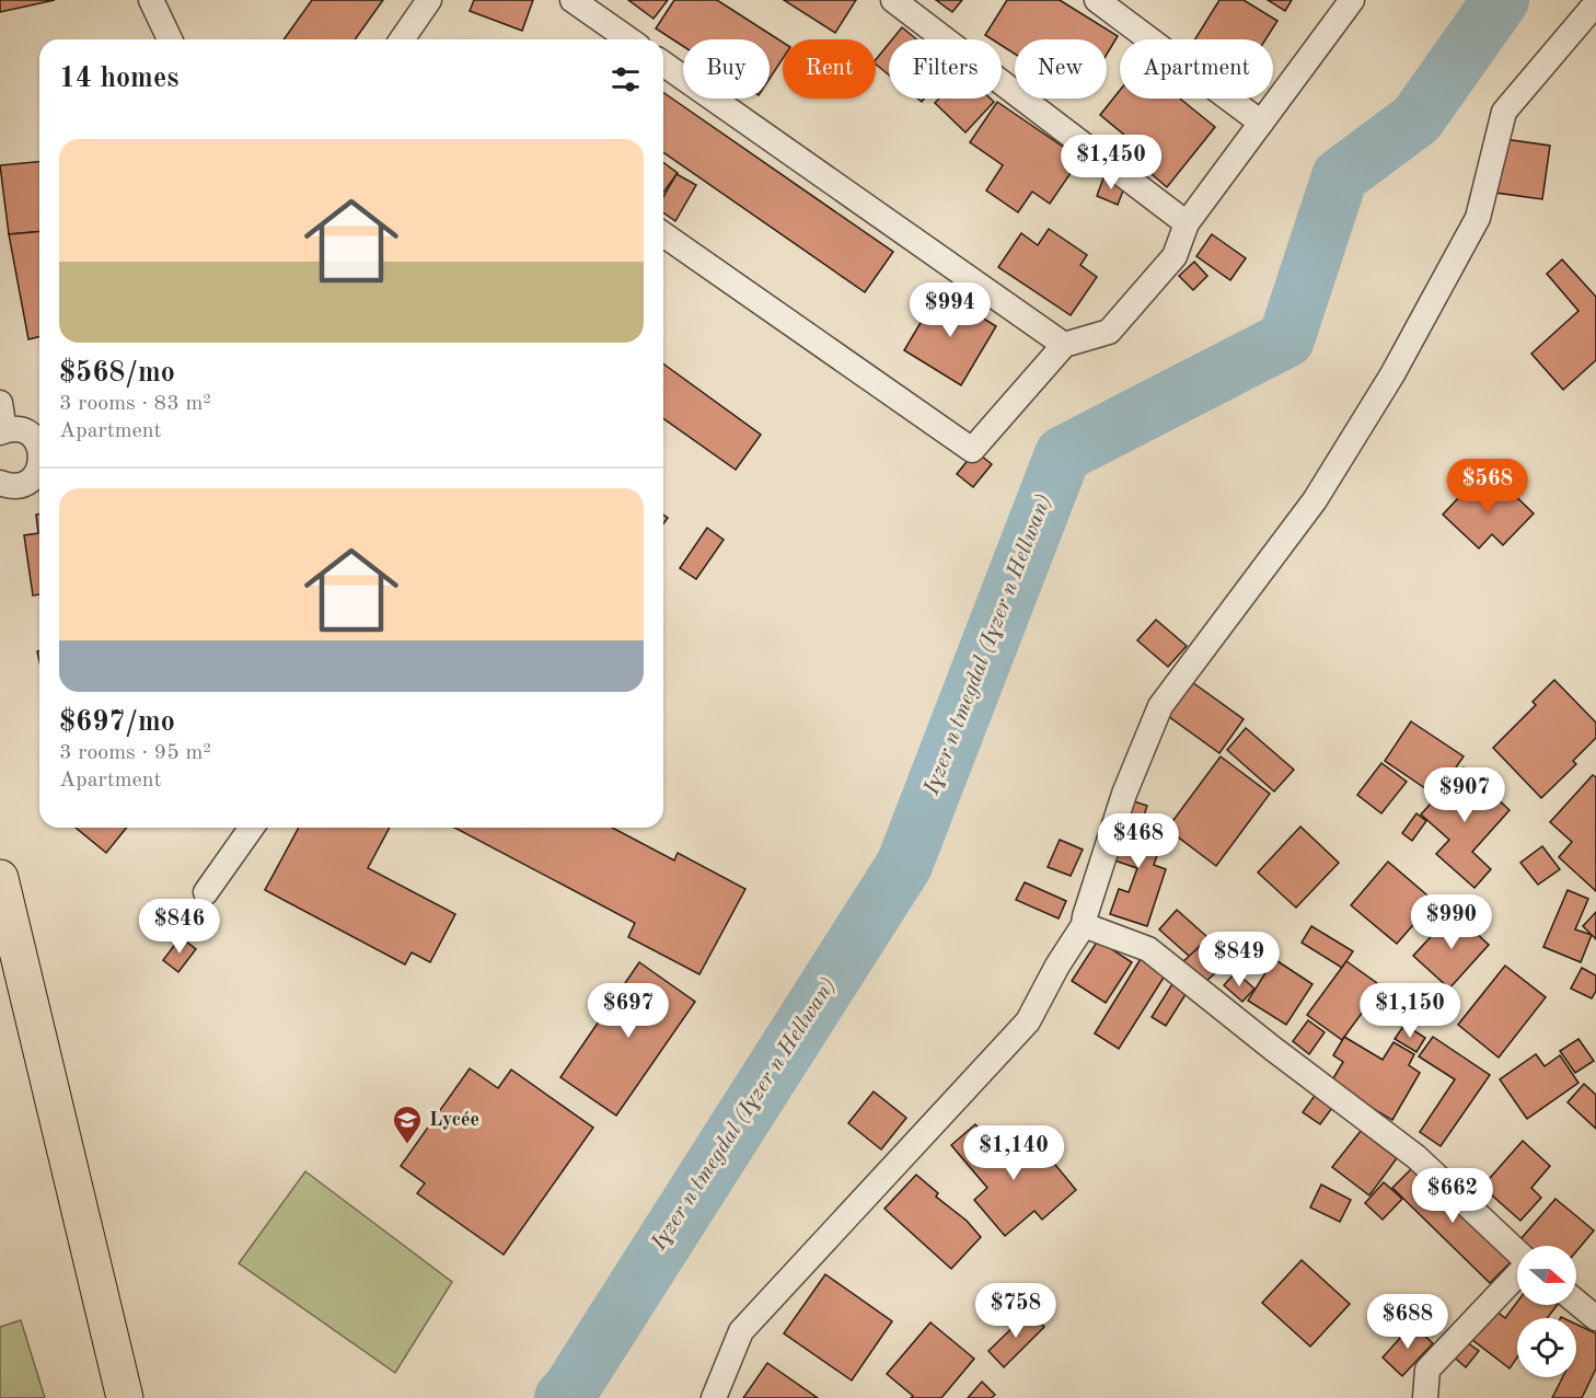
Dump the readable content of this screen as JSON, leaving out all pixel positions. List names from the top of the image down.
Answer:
{
  "water": ["Iɣzer n tmegdal (Iɣzer n Hellwan)"],
  "places": {
    "school or university": ["Lycée"]
  },
  "north": "right",
  "page": {
    "chip": [
      "Buy",
      "Rent",
      "Filters",
      "New",
      "Apartment"
    ],
    "heading": "14 homes",
    "list": [
      {
        "name": "$568/mo",
        "note": "3 rooms · 83 m² · Apartment"
      },
      {
        "name": "$697/mo",
        "note": "3 rooms · 95 m² · Apartment"
      }
    ],
    "price": [
      "$1,450",
      "$994",
      "$568",
      "$907",
      "$468",
      "$990",
      "$846",
      "$849",
      "$697",
      "$1,150",
      "$1,140",
      "$662",
      "$758",
      "$688"
    ]
  }
}
